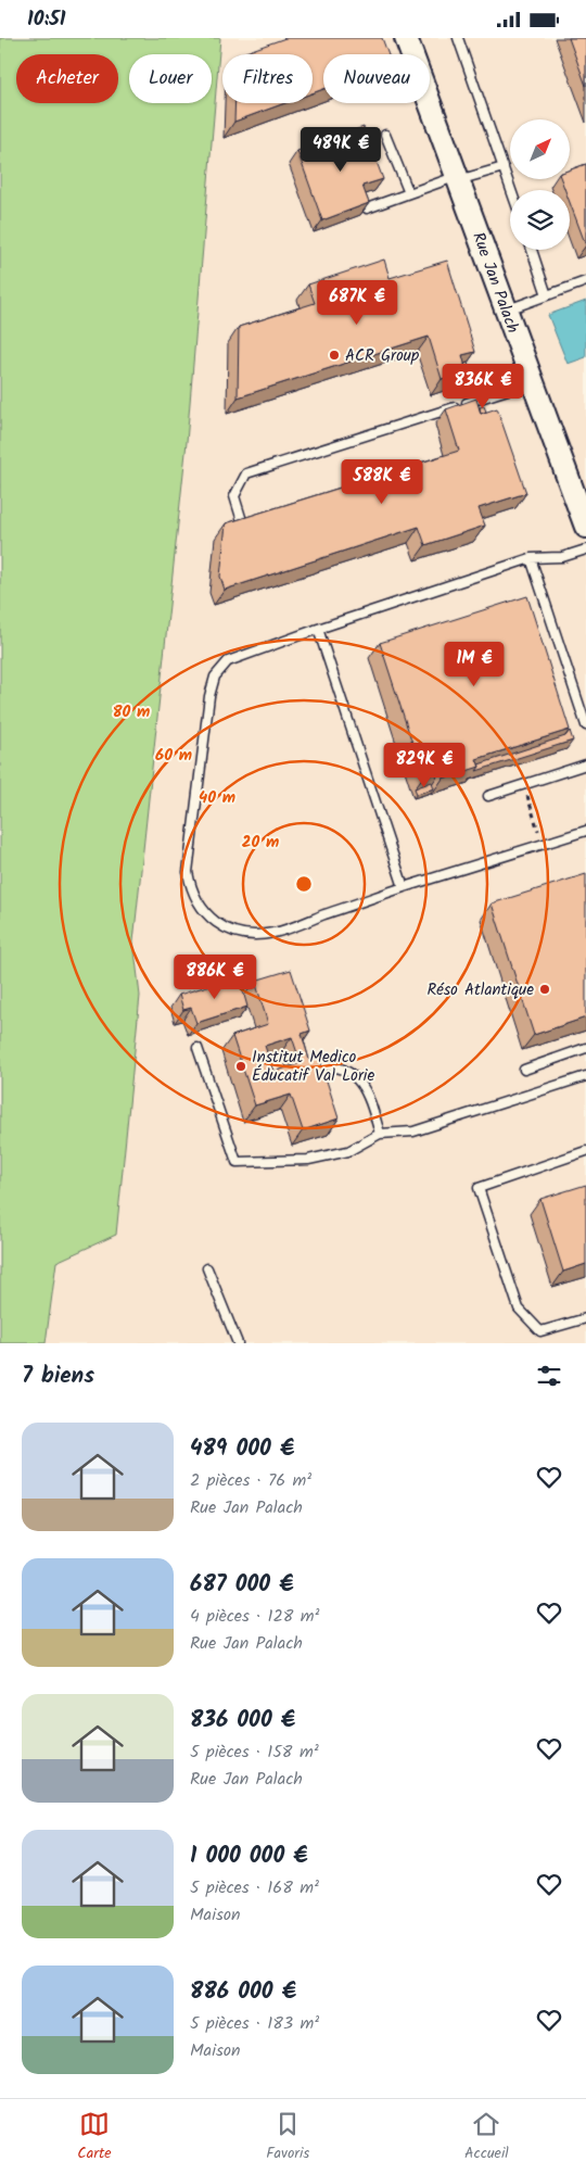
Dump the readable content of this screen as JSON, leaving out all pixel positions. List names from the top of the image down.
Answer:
{
  "streets": {
    "street": ["Rue Jan Palach"]
  },
  "places": ["ACR Group", "Réso Atlantique", "Institut Medico Éducatif Val Lorie"],
  "north": "top right",
  "page": {
    "status": "10:51",
    "chip": [
      "Acheter",
      "Louer",
      "Filtres",
      "Nouveau"
    ],
    "price": [
      "489K €",
      "687K €",
      "836K €",
      "588K €",
      "1M €",
      "829K €",
      "886K €"
    ],
    "heading": "7 biens",
    "list": [
      {
        "name": "489 000 €",
        "note": "2 pièces · 76 m² · Rue Jan Palach"
      },
      {
        "name": "687 000 €",
        "note": "4 pièces · 128 m² · Rue Jan Palach"
      },
      {
        "name": "836 000 €",
        "note": "5 pièces · 158 m² · Rue Jan Palach"
      },
      {
        "name": "1 000 000 €",
        "note": "5 pièces · 168 m² · Maison"
      },
      {
        "name": "886 000 €",
        "note": "5 pièces · 183 m² · Maison"
      }
    ],
    "tabs": ["Carte", "Favoris", "Accueil"]
  },
  "rings": [
    "80 m",
    "60 m",
    "40 m",
    "20 m"
  ]
}
